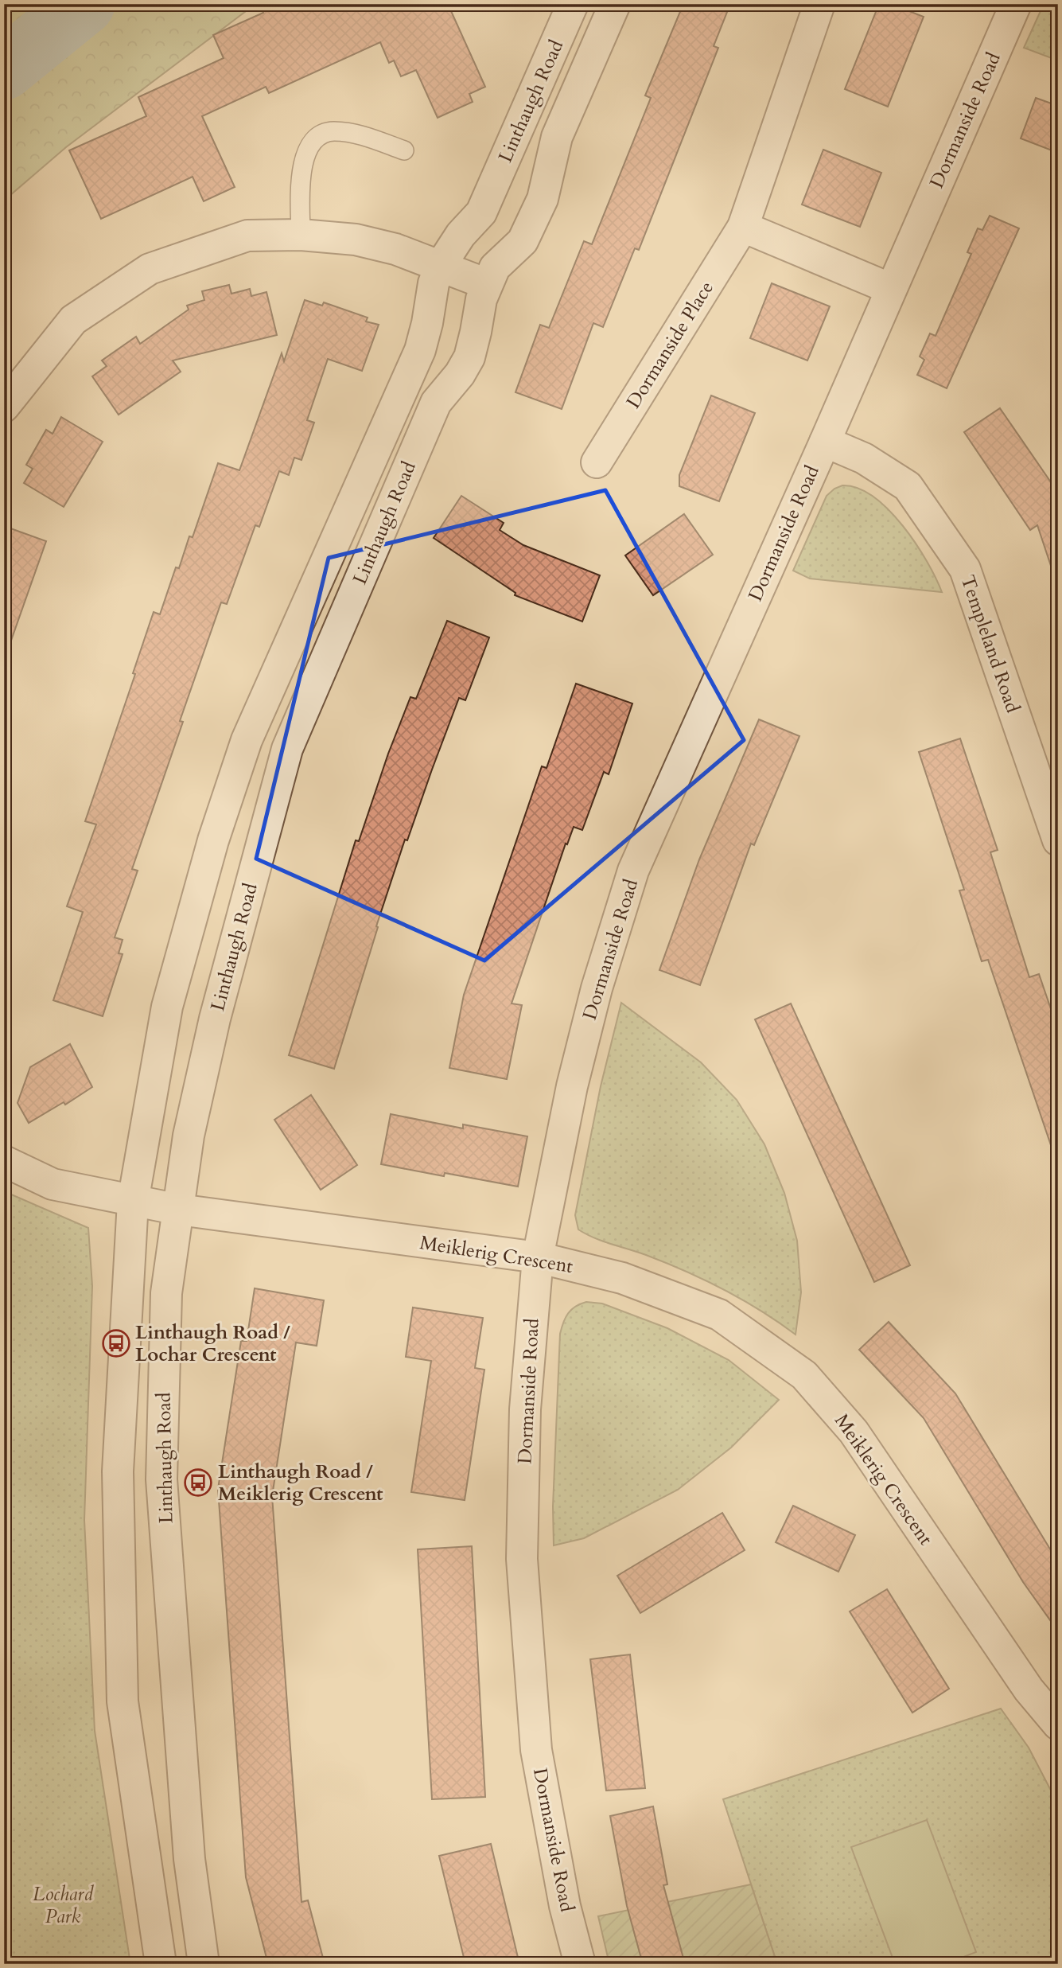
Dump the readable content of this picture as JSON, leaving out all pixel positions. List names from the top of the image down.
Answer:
{
  "streets": {
    "street": [
      "Linthaugh Road",
      "Dormanside Road",
      "Dormanside Place",
      "Templeland Road",
      "Meiklerig Crescent"
    ]
  },
  "crossings": [
    ["Linthaugh Road", "Meiklerig Crescent"],
    ["Dormanside Road", "Templeland Road"],
    ["Dormanside Road", "Meiklerig Crescent"]
  ],
  "parks": ["Lochard Park"],
  "places": {
    "bus stop": ["Linthaugh Road / Lochar Crescent", "Linthaugh Road / Meiklerig Crescent"]
  }
}
